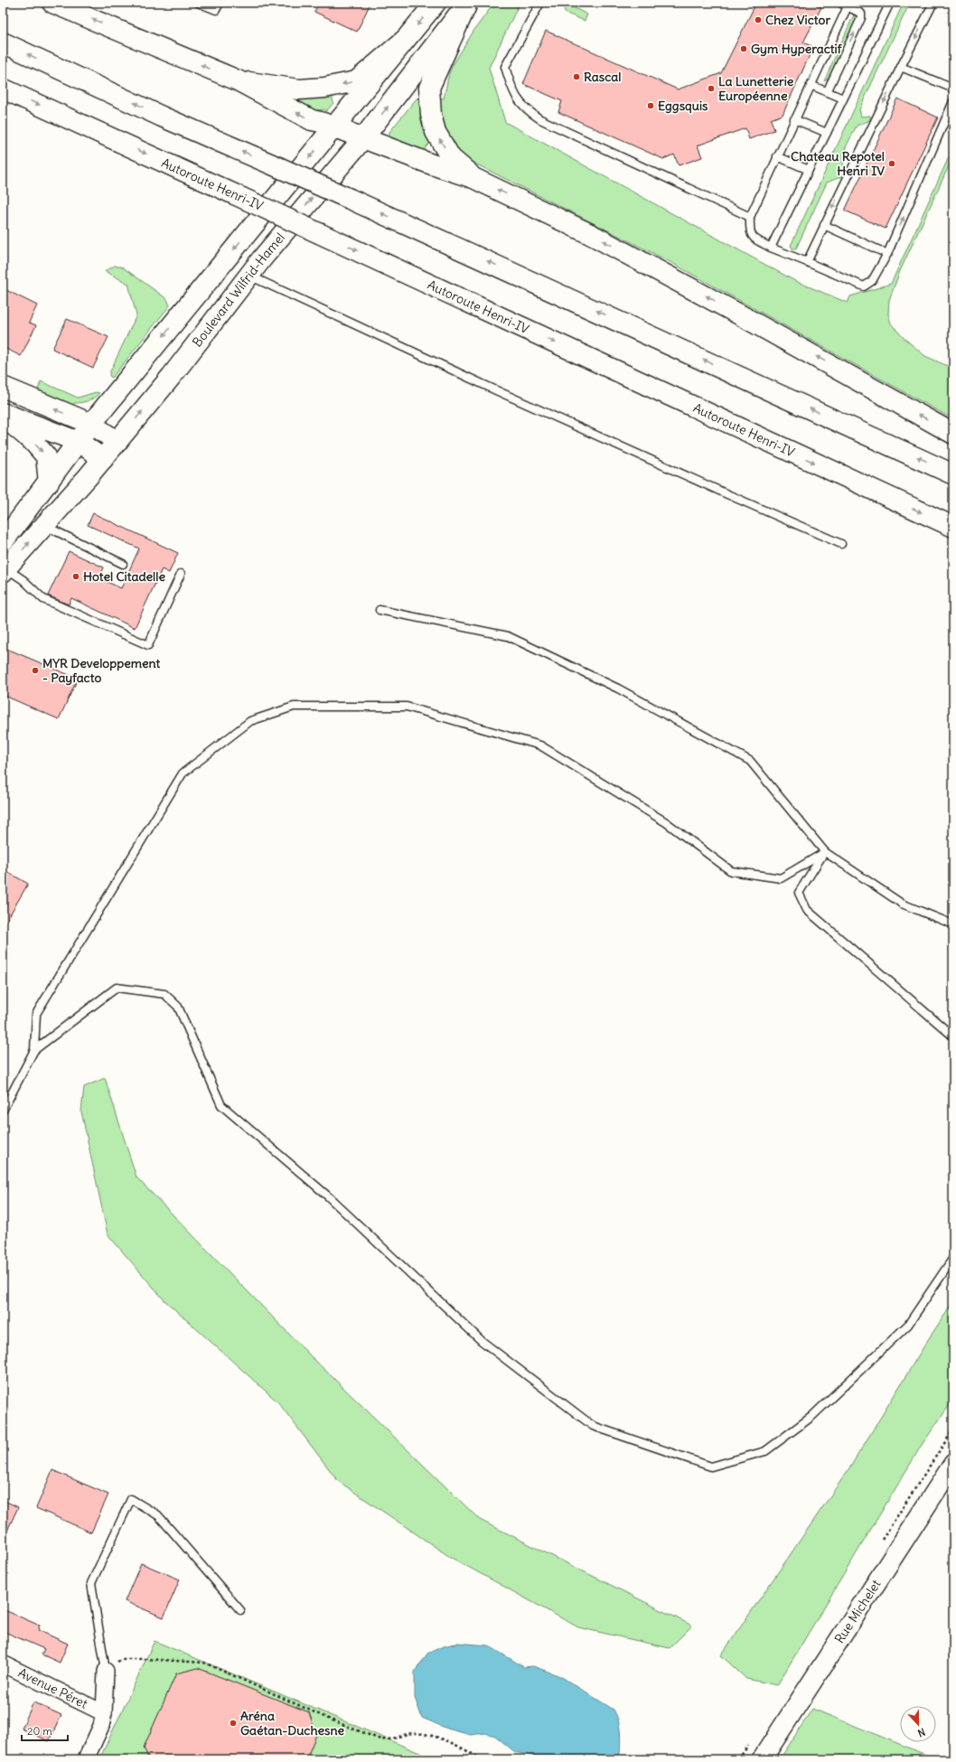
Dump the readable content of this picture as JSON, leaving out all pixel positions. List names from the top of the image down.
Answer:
{
  "streets": {
    "main road": ["Autoroute Henri-IV", "Boulevard Wilfrid-Hamel"],
    "street": ["Rue Michelet", "Avenue Péret"]
  },
  "places": [
    "Chez Victor",
    "Gym Hyperactif",
    "Rascal",
    "La Lunetterie Européenne",
    "Eggsquis",
    "Chateau Repotel Henri IV",
    "Hotel Citadelle",
    "MYR Developpement - Payfacto",
    "Aréna Gaétan-Duchesne"
  ],
  "scale_bar": "20 m",
  "north": "bottom"
}
